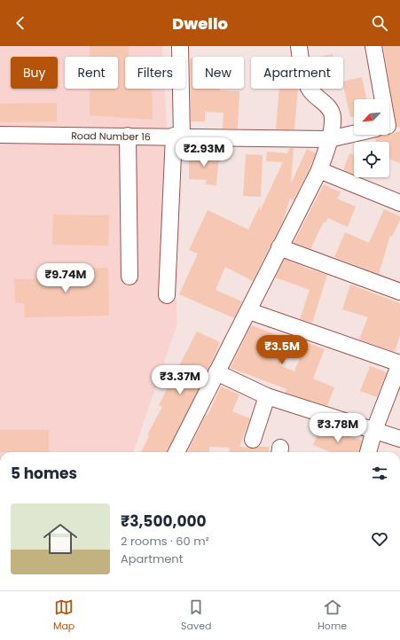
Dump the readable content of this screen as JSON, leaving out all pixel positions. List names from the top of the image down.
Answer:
{
  "streets": {
    "street": ["Road Number 16"]
  },
  "north": "bottom left",
  "page": {
    "header": "Dwello",
    "chip": [
      "Buy",
      "Rent",
      "Filters",
      "New",
      "Apartment"
    ],
    "price": [
      "₹2.93M",
      "₹9.74M",
      "₹3.5M",
      "₹3.37M",
      "₹3.78M"
    ],
    "heading": "5 homes",
    "list": [
      {
        "name": "₹3,500,000",
        "note": "2 rooms · 60 m² · Apartment"
      }
    ],
    "tabs": ["Map", "Saved", "Home"]
  }
}
